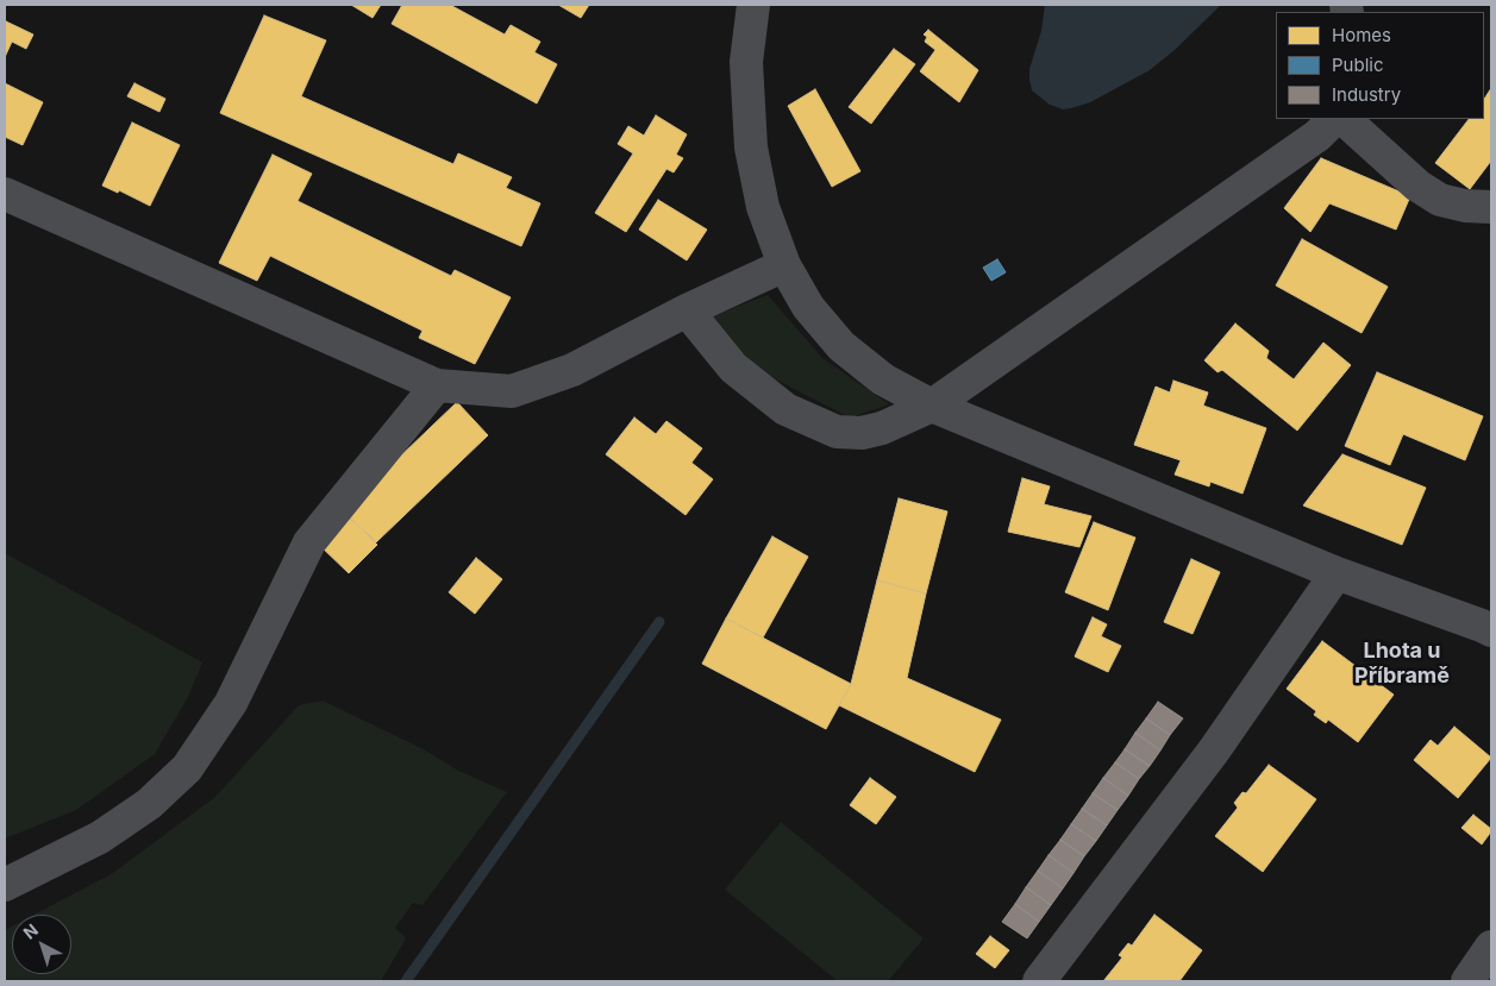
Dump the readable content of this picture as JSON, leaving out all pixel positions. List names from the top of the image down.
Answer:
{
  "districts": ["Lhota u Příbramě"],
  "legend": ["Homes", "Public", "Industry"],
  "north": "top left"
}
